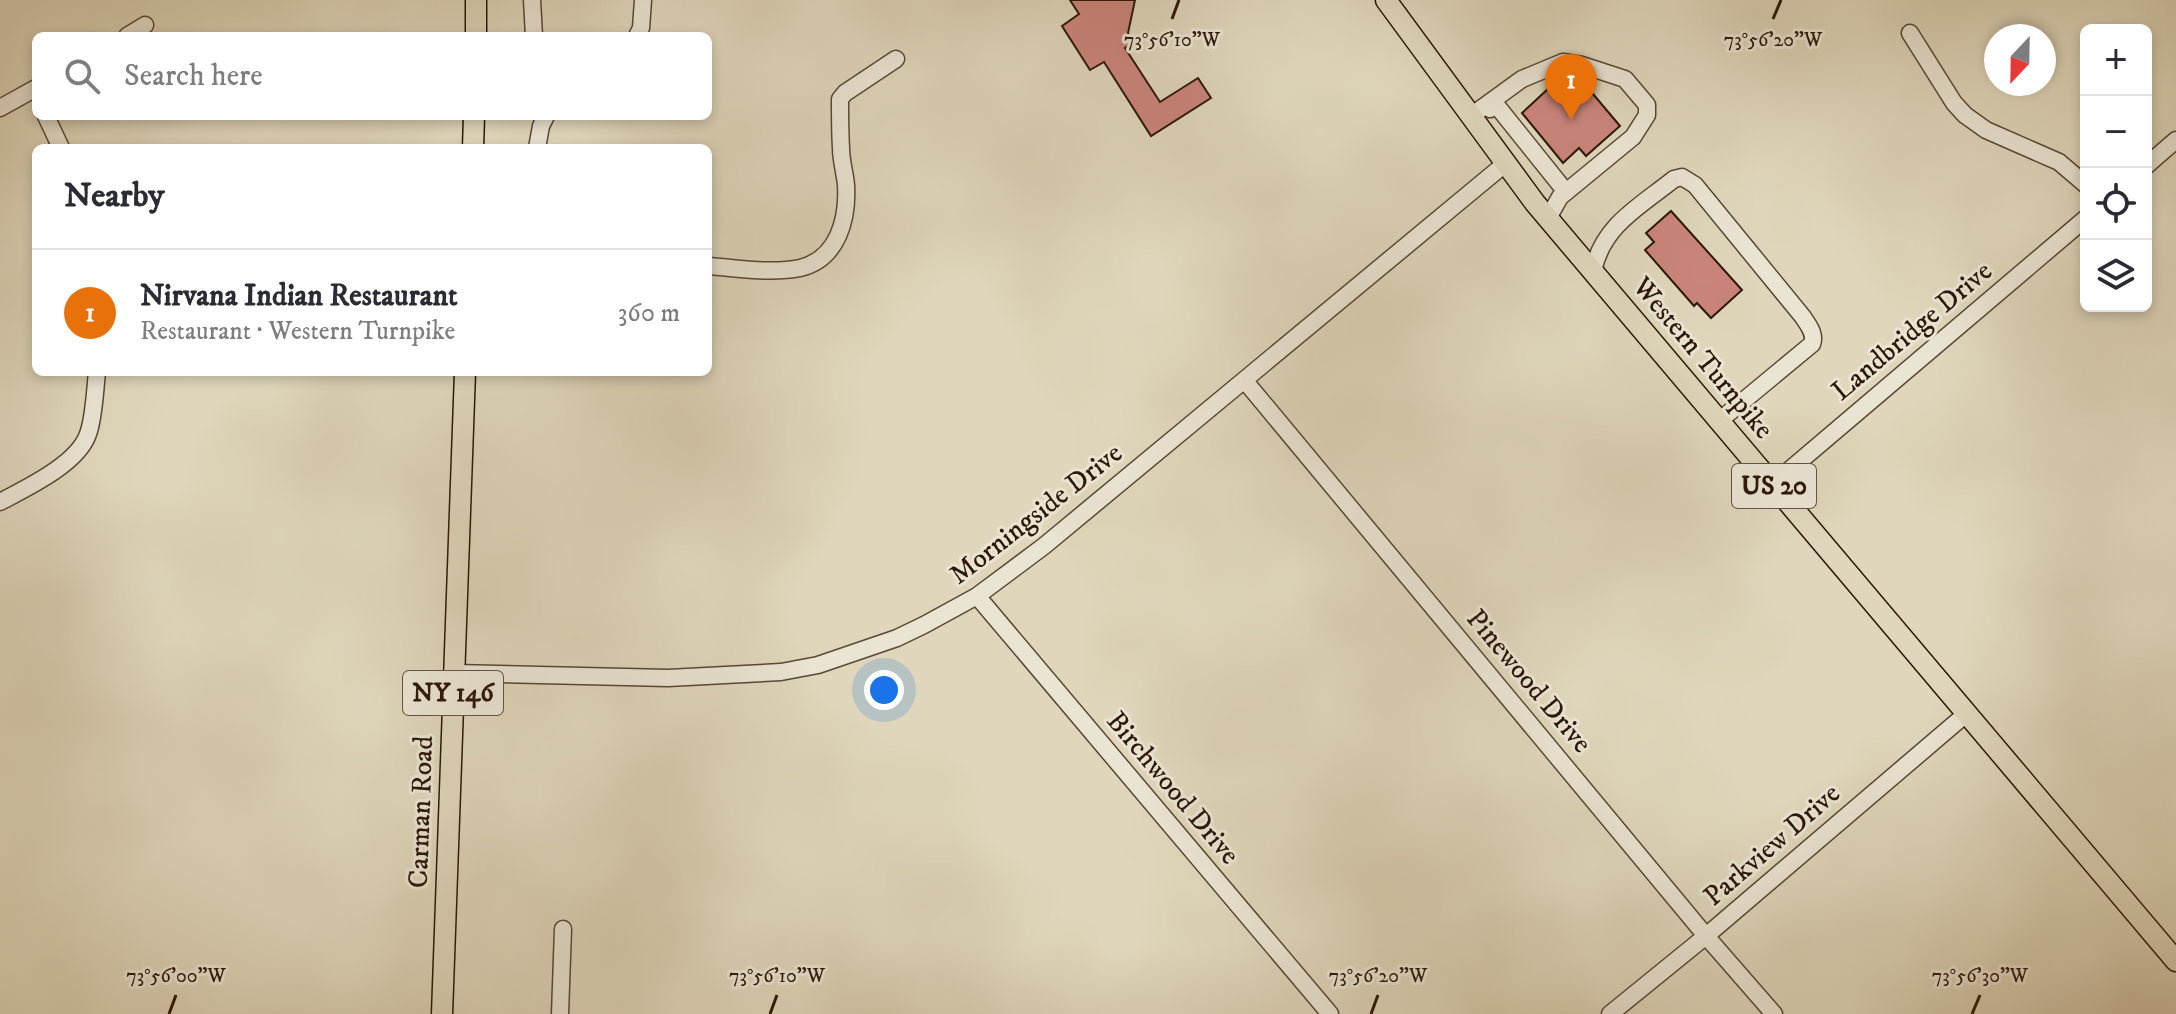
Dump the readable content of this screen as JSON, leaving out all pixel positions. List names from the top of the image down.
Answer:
{
  "streets": {
    "main road": [
      "Western Turnpike",
      "US 20",
      "NY 146",
      "Carman Road"
    ],
    "street": [
      "Landbridge Drive",
      "Morningside Drive",
      "Pinewood Drive",
      "Birchwood Drive",
      "Parkview Drive"
    ]
  },
  "crossings": [
    ["Landbridge Drive", "Western Turnpike"],
    ["Western Turnpike", "Morningside Drive"],
    ["Western Turnpike", "Parkview Drive"],
    ["Morningside Drive", "Pinewood Drive"],
    ["Morningside Drive", "Birchwood Drive"],
    ["Morningside Drive", "Carman Road"],
    ["Pinewood Drive", "Parkview Drive"]
  ],
  "north": "bottom",
  "page": {
    "map_buttons": ["+", "−"],
    "search": "Search here",
    "pins": "1",
    "heading": "Nearby",
    "list": [
      {
        "mark": "1",
        "name": "Nirvana Indian Restaurant",
        "note": "Restaurant · Western Turnpike",
        "value": "360 m"
      }
    ]
  },
  "coordinates": [
    "73°56'20\"W",
    "73°56'10\"W",
    "73°56'00\"W",
    "73°56'30\"W"
  ]
}
